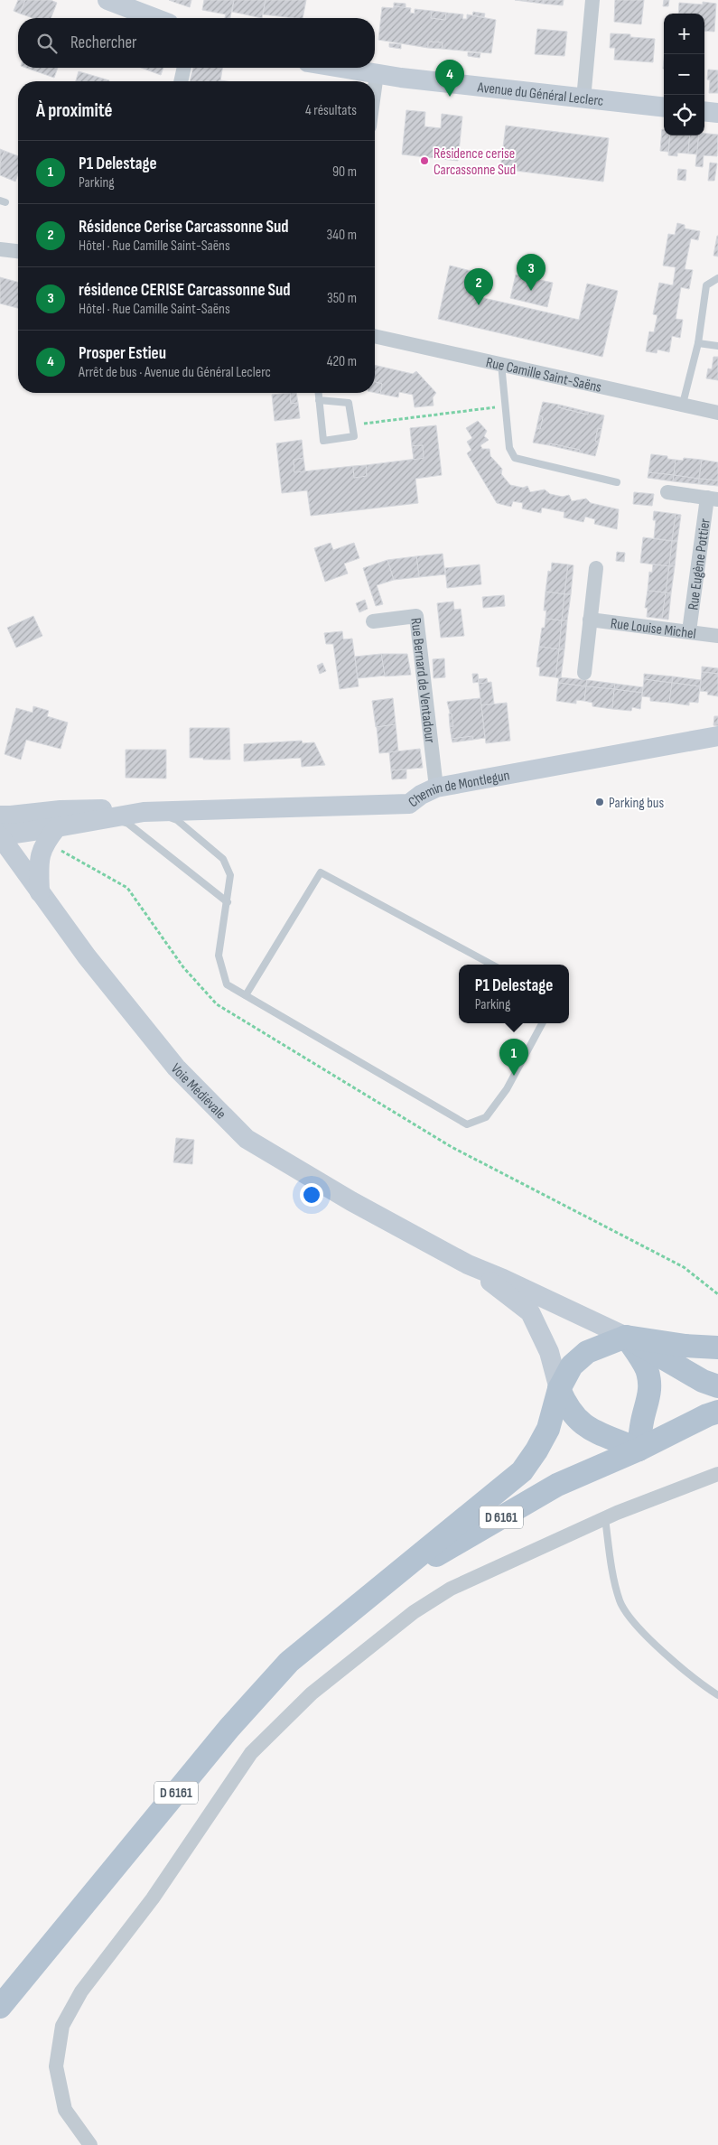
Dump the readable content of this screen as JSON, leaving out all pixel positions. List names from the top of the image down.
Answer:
{
  "streets": {
    "main road": ["D 6161"],
    "street": [
      "Avenue du Général Leclerc",
      "Rue Camille Saint-Saëns",
      "Rue Eugène Pottier",
      "Rue Louise Michel",
      "Rue Bernard de Ventadour",
      "Chemin de Montlegun",
      "Voie Médiévale"
    ]
  },
  "crossings": [
    ["Rue Eugène Pottier", "Rue Louise Michel"],
    ["Rue Bernard de Ventadour", "Chemin de Montlegun"]
  ],
  "places": ["Résidence cerise Carcassonne Sud", "Parking bus"],
  "page": {
    "map_buttons": ["+", "−"],
    "search": "Rechercher",
    "pins": [
      "4",
      "3",
      "2",
      "1"
    ],
    "heading": ["À proximité", "4 résultats"],
    "list": [
      {
        "mark": "1",
        "name": "P1 Delestage",
        "note": "Parking",
        "value": "90 m"
      },
      {
        "mark": "2",
        "name": "Résidence Cerise Carcassonne Sud",
        "note": "Hôtel · Rue Camille Saint-Saëns",
        "value": "340 m"
      },
      {
        "mark": "3",
        "name": "résidence CERISE Carcassonne Sud",
        "note": "Hôtel · Rue Camille Saint-Saëns",
        "value": "350 m"
      },
      {
        "mark": "4",
        "name": "Prosper Estieu",
        "note": "Arrêt de bus · Avenue du Général Leclerc",
        "value": "420 m"
      }
    ],
    "popup": ["P1 Delestage", "Parking"]
  }
}
